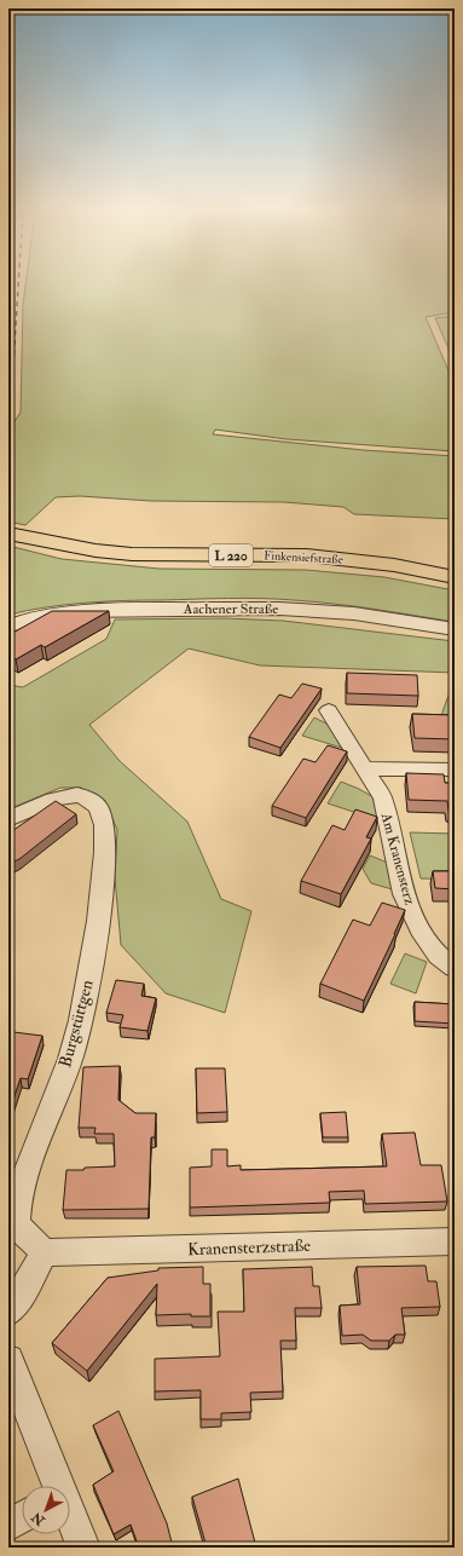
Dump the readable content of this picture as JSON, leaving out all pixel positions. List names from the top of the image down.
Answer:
{
  "streets": {
    "main road": ["L 220", "Finkensiefstraße"],
    "street": [
      "Aachener Straße",
      "Am Kranensterz",
      "Burgstüttgen",
      "Kranensterzstraße"
    ]
  },
  "crossings": [
    ["Burgstüttgen", "Kranensterzstraße"]
  ],
  "north": "bottom left"
}
